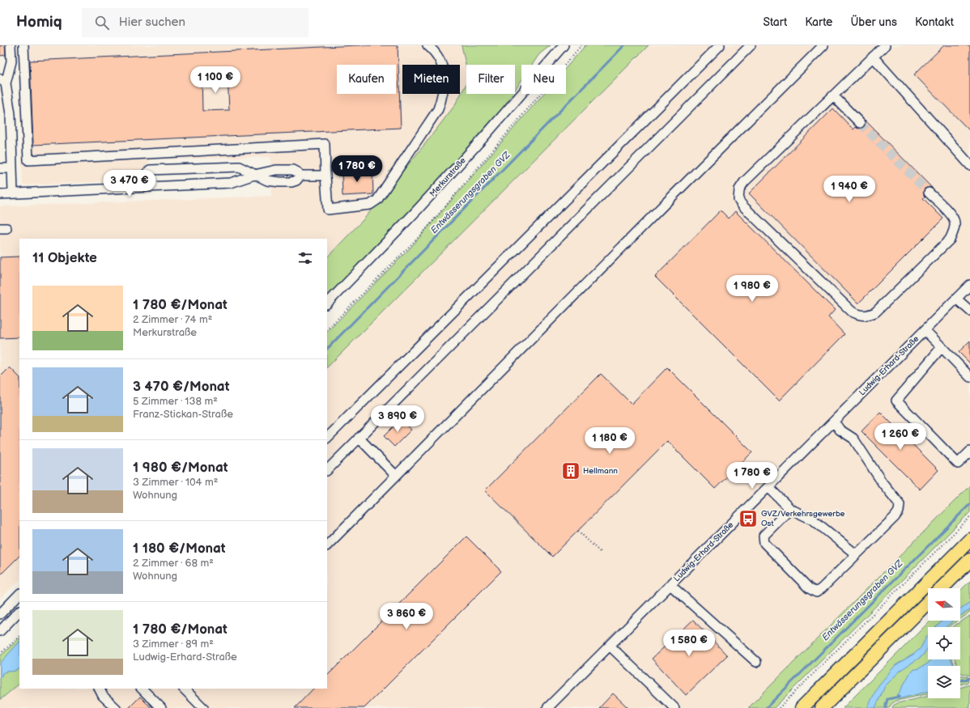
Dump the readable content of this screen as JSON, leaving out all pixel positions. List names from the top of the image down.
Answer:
{
  "streets": {
    "street": ["Merkurstraße", "Ludwig-Erhard-Straße"]
  },
  "water": ["Entwässerungsgraben GVZ"],
  "places": {
    "building": ["Hellmann"],
    "bus stop": ["GVZ/Verkehrsgewerbe Ost"]
  },
  "north": "left",
  "page": {
    "header": "Homiq",
    "search": "Hier suchen",
    "nav": [
      "Start",
      "Karte",
      "Über uns",
      "Kontakt"
    ],
    "chip": [
      "Kaufen",
      "Mieten",
      "Filter",
      "Neu"
    ],
    "price": [
      "1 100 €",
      "1 780 €",
      "3 470 €",
      "1 940 €",
      "1 980 €",
      "3 890 €",
      "1 260 €",
      "1 180 €",
      "1 780 €",
      "3 860 €",
      "1 580 €"
    ],
    "heading": "11 Objekte",
    "list": [
      {
        "name": "1 780 €/Monat",
        "note": "2 Zimmer · 74 m² · Merkurstraße"
      },
      {
        "name": "3 470 €/Monat",
        "note": "5 Zimmer · 138 m² · Franz-Stickan-Straße"
      },
      {
        "name": "1 980 €/Monat",
        "note": "3 Zimmer · 104 m² · Wohnung"
      },
      {
        "name": "1 180 €/Monat",
        "note": "2 Zimmer · 68 m² · Wohnung"
      },
      {
        "name": "1 780 €/Monat",
        "note": "3 Zimmer · 89 m² · Ludwig-Erhard-Straße"
      }
    ]
  }
}
